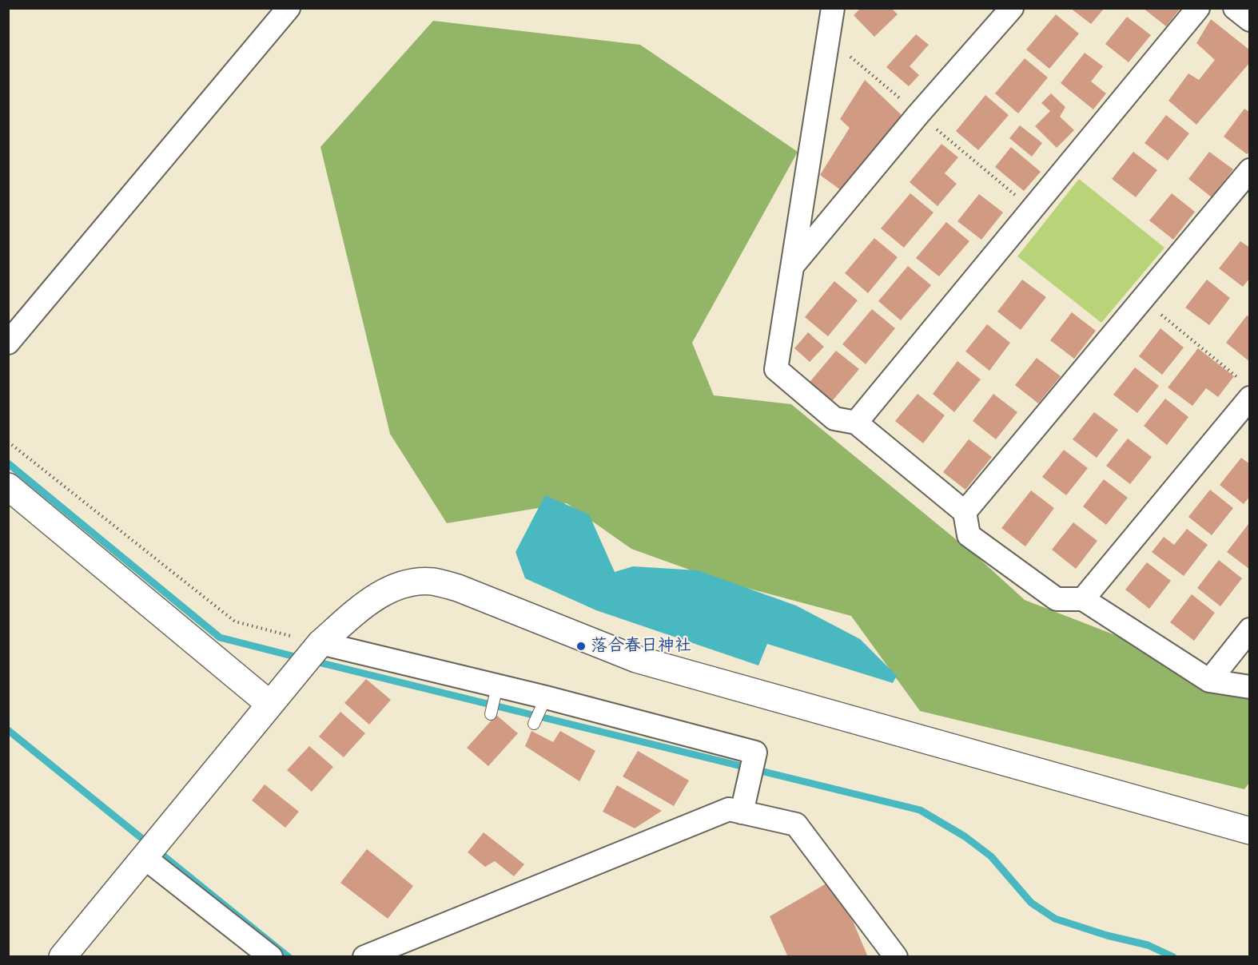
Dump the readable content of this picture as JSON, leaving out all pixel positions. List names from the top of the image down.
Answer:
{
  "places": ["落合春日神社"]
}
